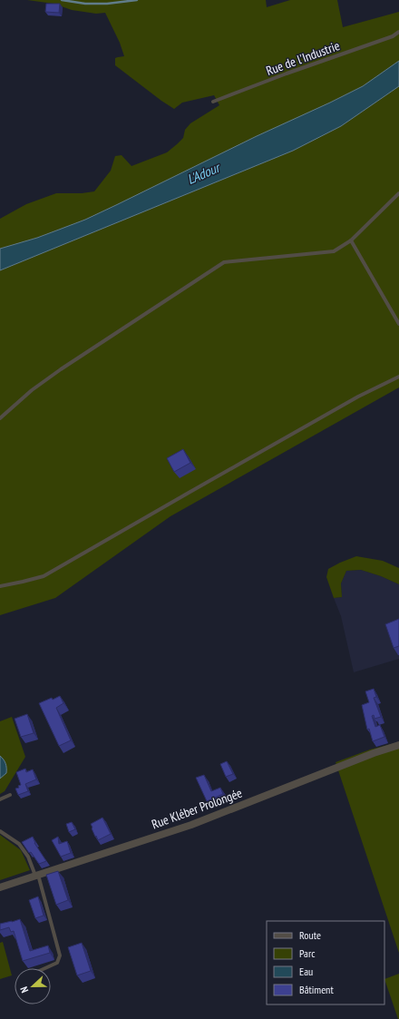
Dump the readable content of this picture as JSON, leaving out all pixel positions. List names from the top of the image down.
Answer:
{
  "streets": {
    "street": ["Rue Kléber Prolongée"],
    "lane": ["Rue de l'Industrie"]
  },
  "water": ["L'Adour"],
  "legend": [
    "Route",
    "Parc",
    "Eau",
    "Bâtiment"
  ],
  "north": "left"
}
